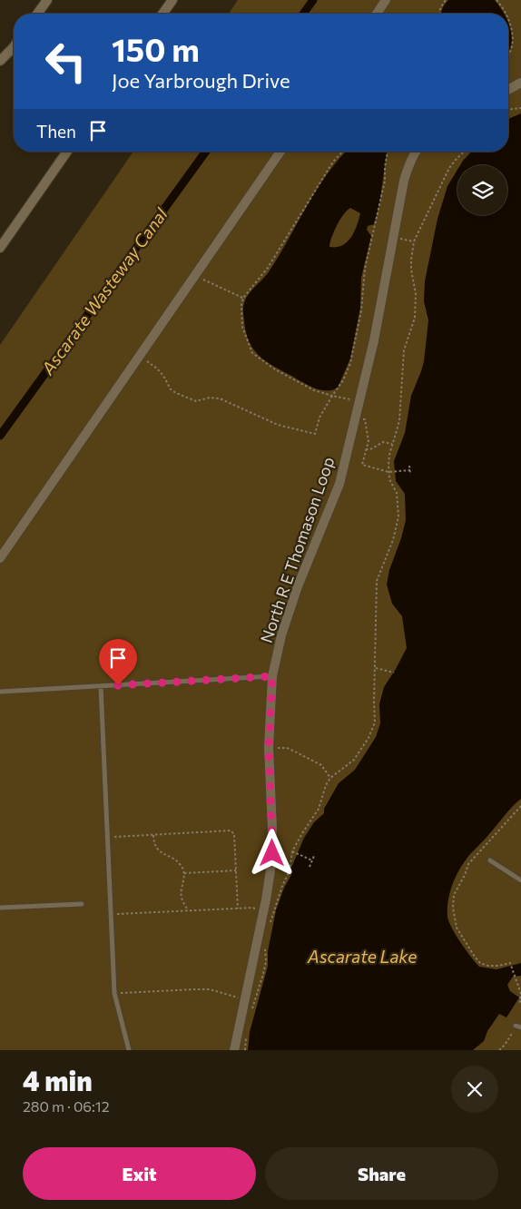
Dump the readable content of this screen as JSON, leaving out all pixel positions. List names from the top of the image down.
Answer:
{
  "streets": {
    "street": ["North R E Thomason Loop"]
  },
  "water": ["Ascarate Wasteway Canal", "Ascarate Lake"],
  "page": {
    "turn": ["150 m", "Joe Yarbrough Drive"],
    "then": "Then",
    "heading": ["4 min", "280 m · 06:12"],
    "buttons": ["Exit", "Share"]
  }
}
